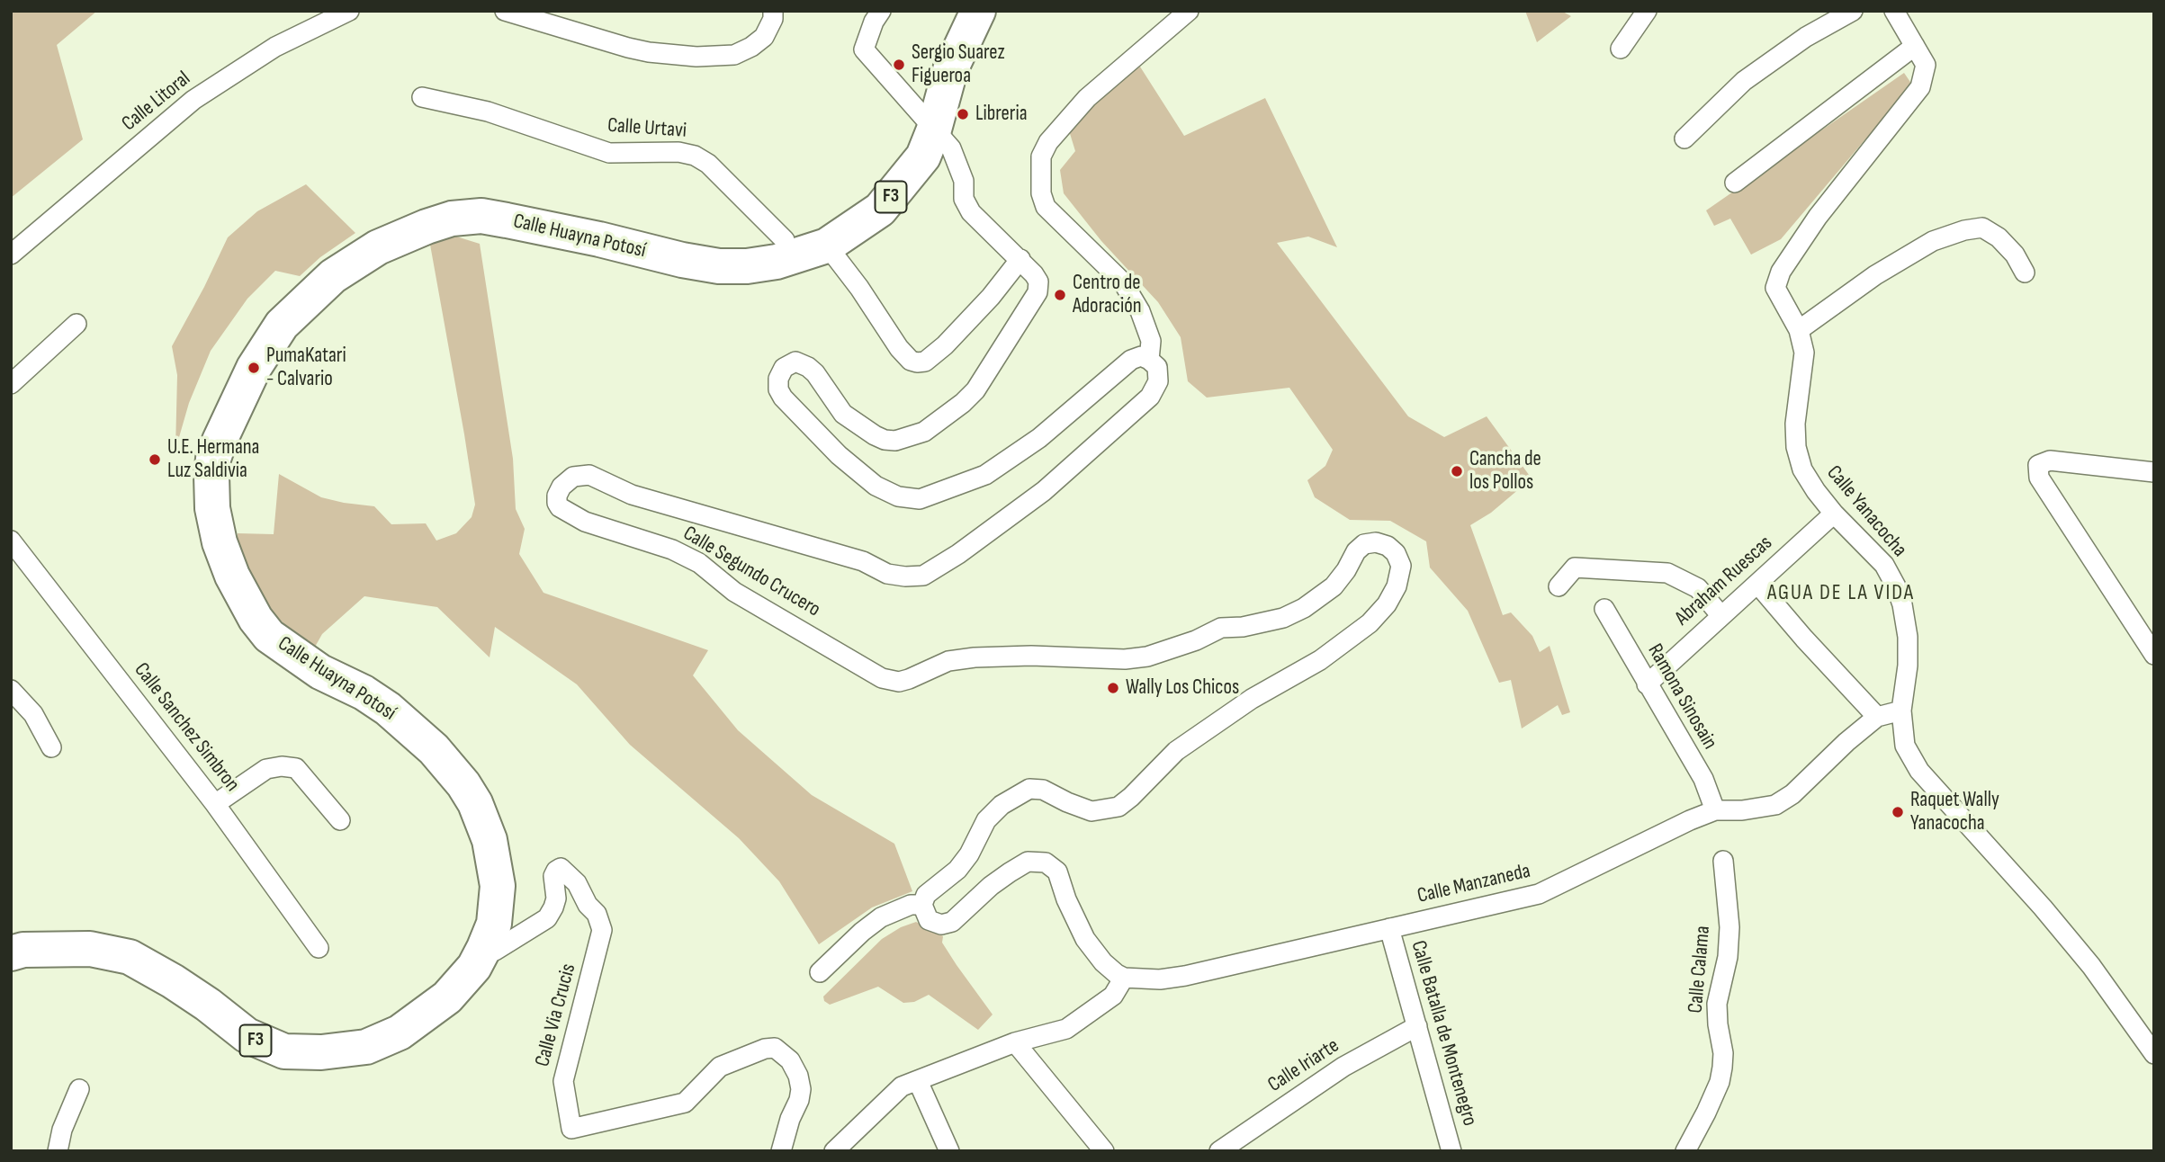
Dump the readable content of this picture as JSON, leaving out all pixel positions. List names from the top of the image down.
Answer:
{
  "streets": {
    "highway": ["F3", "Calle Huayna Potosí"],
    "street": [
      "Calle Litoral",
      "Calle Urtavi",
      "Calle Yanacocha",
      "Calle Segundo Crucero",
      "Abraham Ruescas",
      "Ramona Sinosain",
      "Calle Sanchez Simbron",
      "Calle Manzaneda",
      "Calle Calama",
      "Calle Via Crucis",
      "Calle Batalla de Montenegro",
      "Calle Iriarte"
    ]
  },
  "crossings": [
    ["Calle Urtavi", "Calle Huayna Potosí"],
    ["Calle Huayna Potosí", "Calle Via Crucis"],
    ["Calle Yanacocha", "Abraham Ruescas"],
    ["Calle Yanacocha", "Calle Manzaneda"],
    ["Abraham Ruescas", "Ramona Sinosain"],
    ["Ramona Sinosain", "Calle Manzaneda"],
    ["Calle Manzaneda", "Calle Batalla de Montenegro"],
    ["Calle Batalla de Montenegro", "Calle Iriarte"]
  ],
  "districts": ["AGUA DE LA VIDA"],
  "places": [
    "Sergio Suarez Figueroa",
    "Libreria",
    "Centro de Adoración",
    "PumaKatari - Calvario",
    "U.E. Hermana Luz Saldivia",
    "Cancha de los Pollos",
    "Wally Los Chicos",
    "Raquet Wally Yanacocha"
  ]
}
